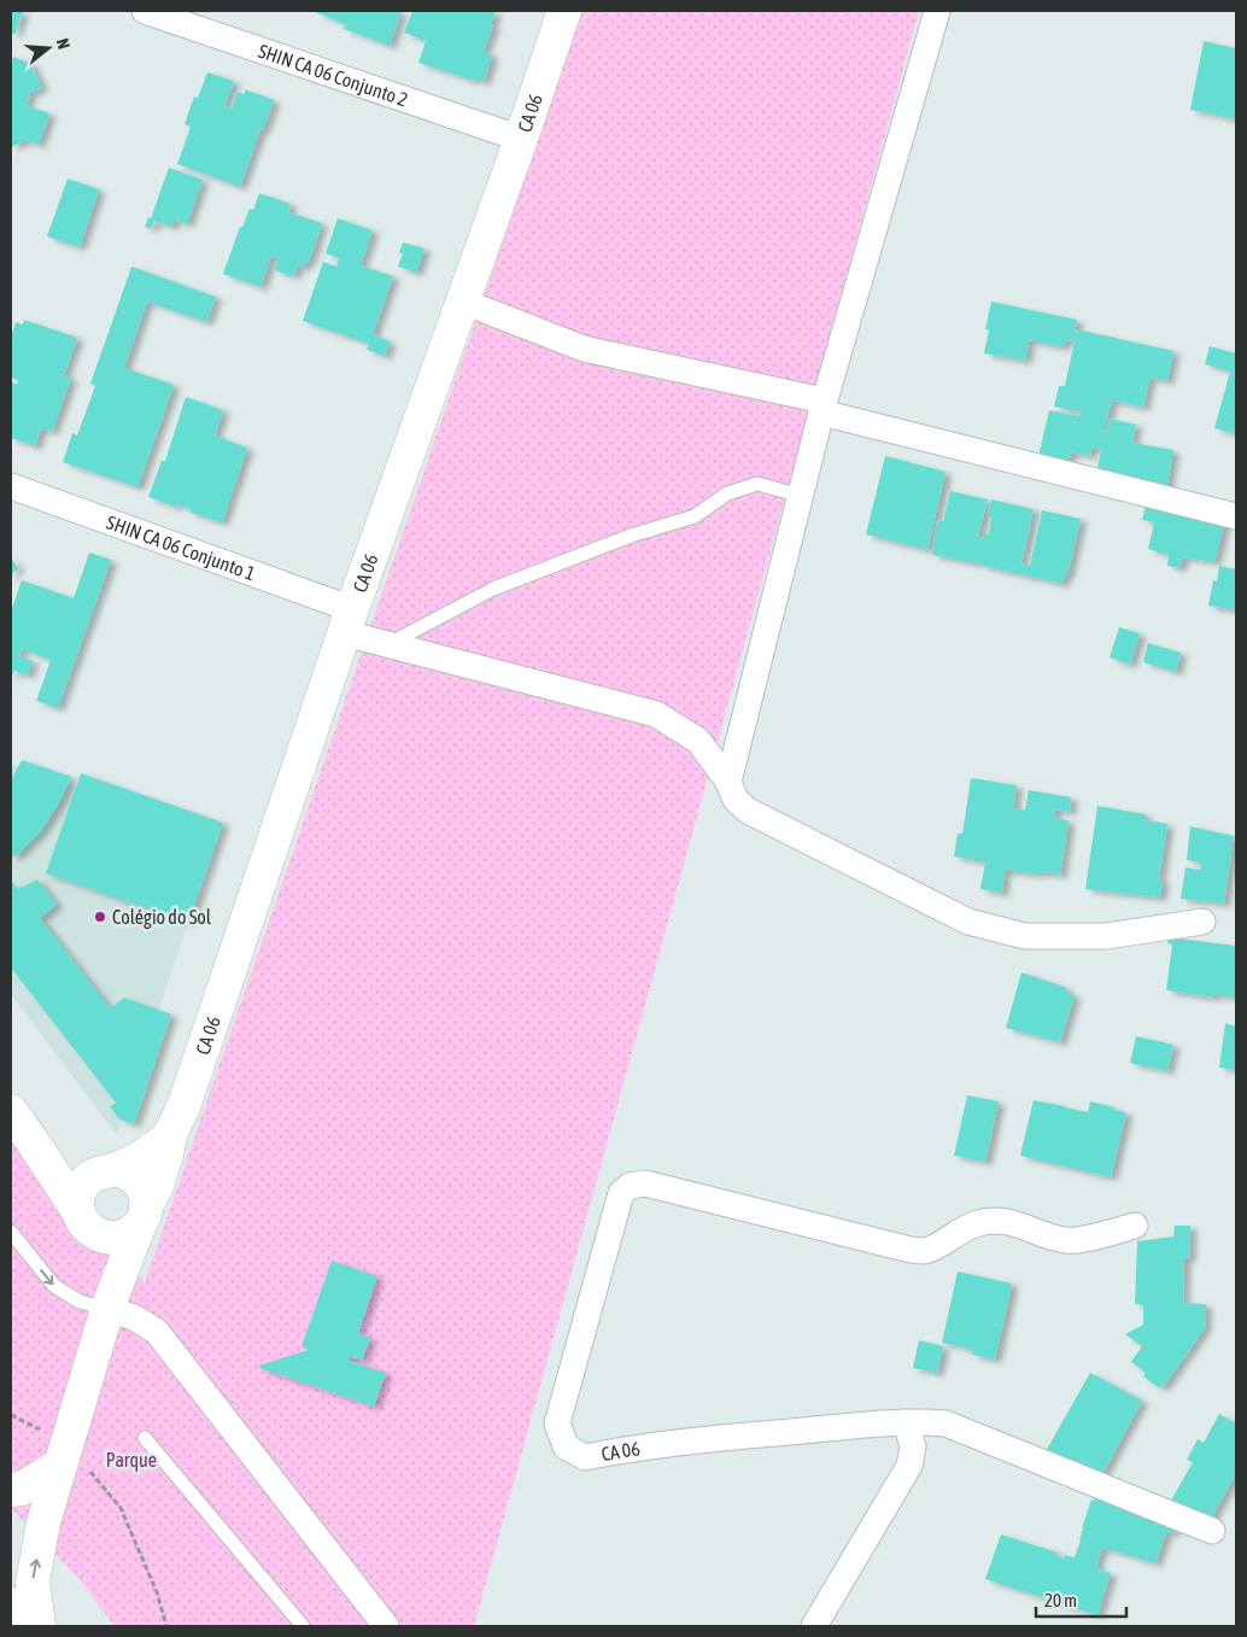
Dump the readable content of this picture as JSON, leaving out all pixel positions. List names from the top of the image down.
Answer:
{
  "streets": {
    "street": ["SHIN CA 06 Conjunto 2", "CA 06", "SHIN CA 06 Conjunto 1"]
  },
  "crossings": [
    ["SHIN CA 06 Conjunto 2", "CA 06"],
    ["CA 06", "SHIN CA 06 Conjunto 1"]
  ],
  "parks": ["Parque"],
  "places": ["Colégio do Sol"],
  "scale_bar": "20 m",
  "north": "right"
}
